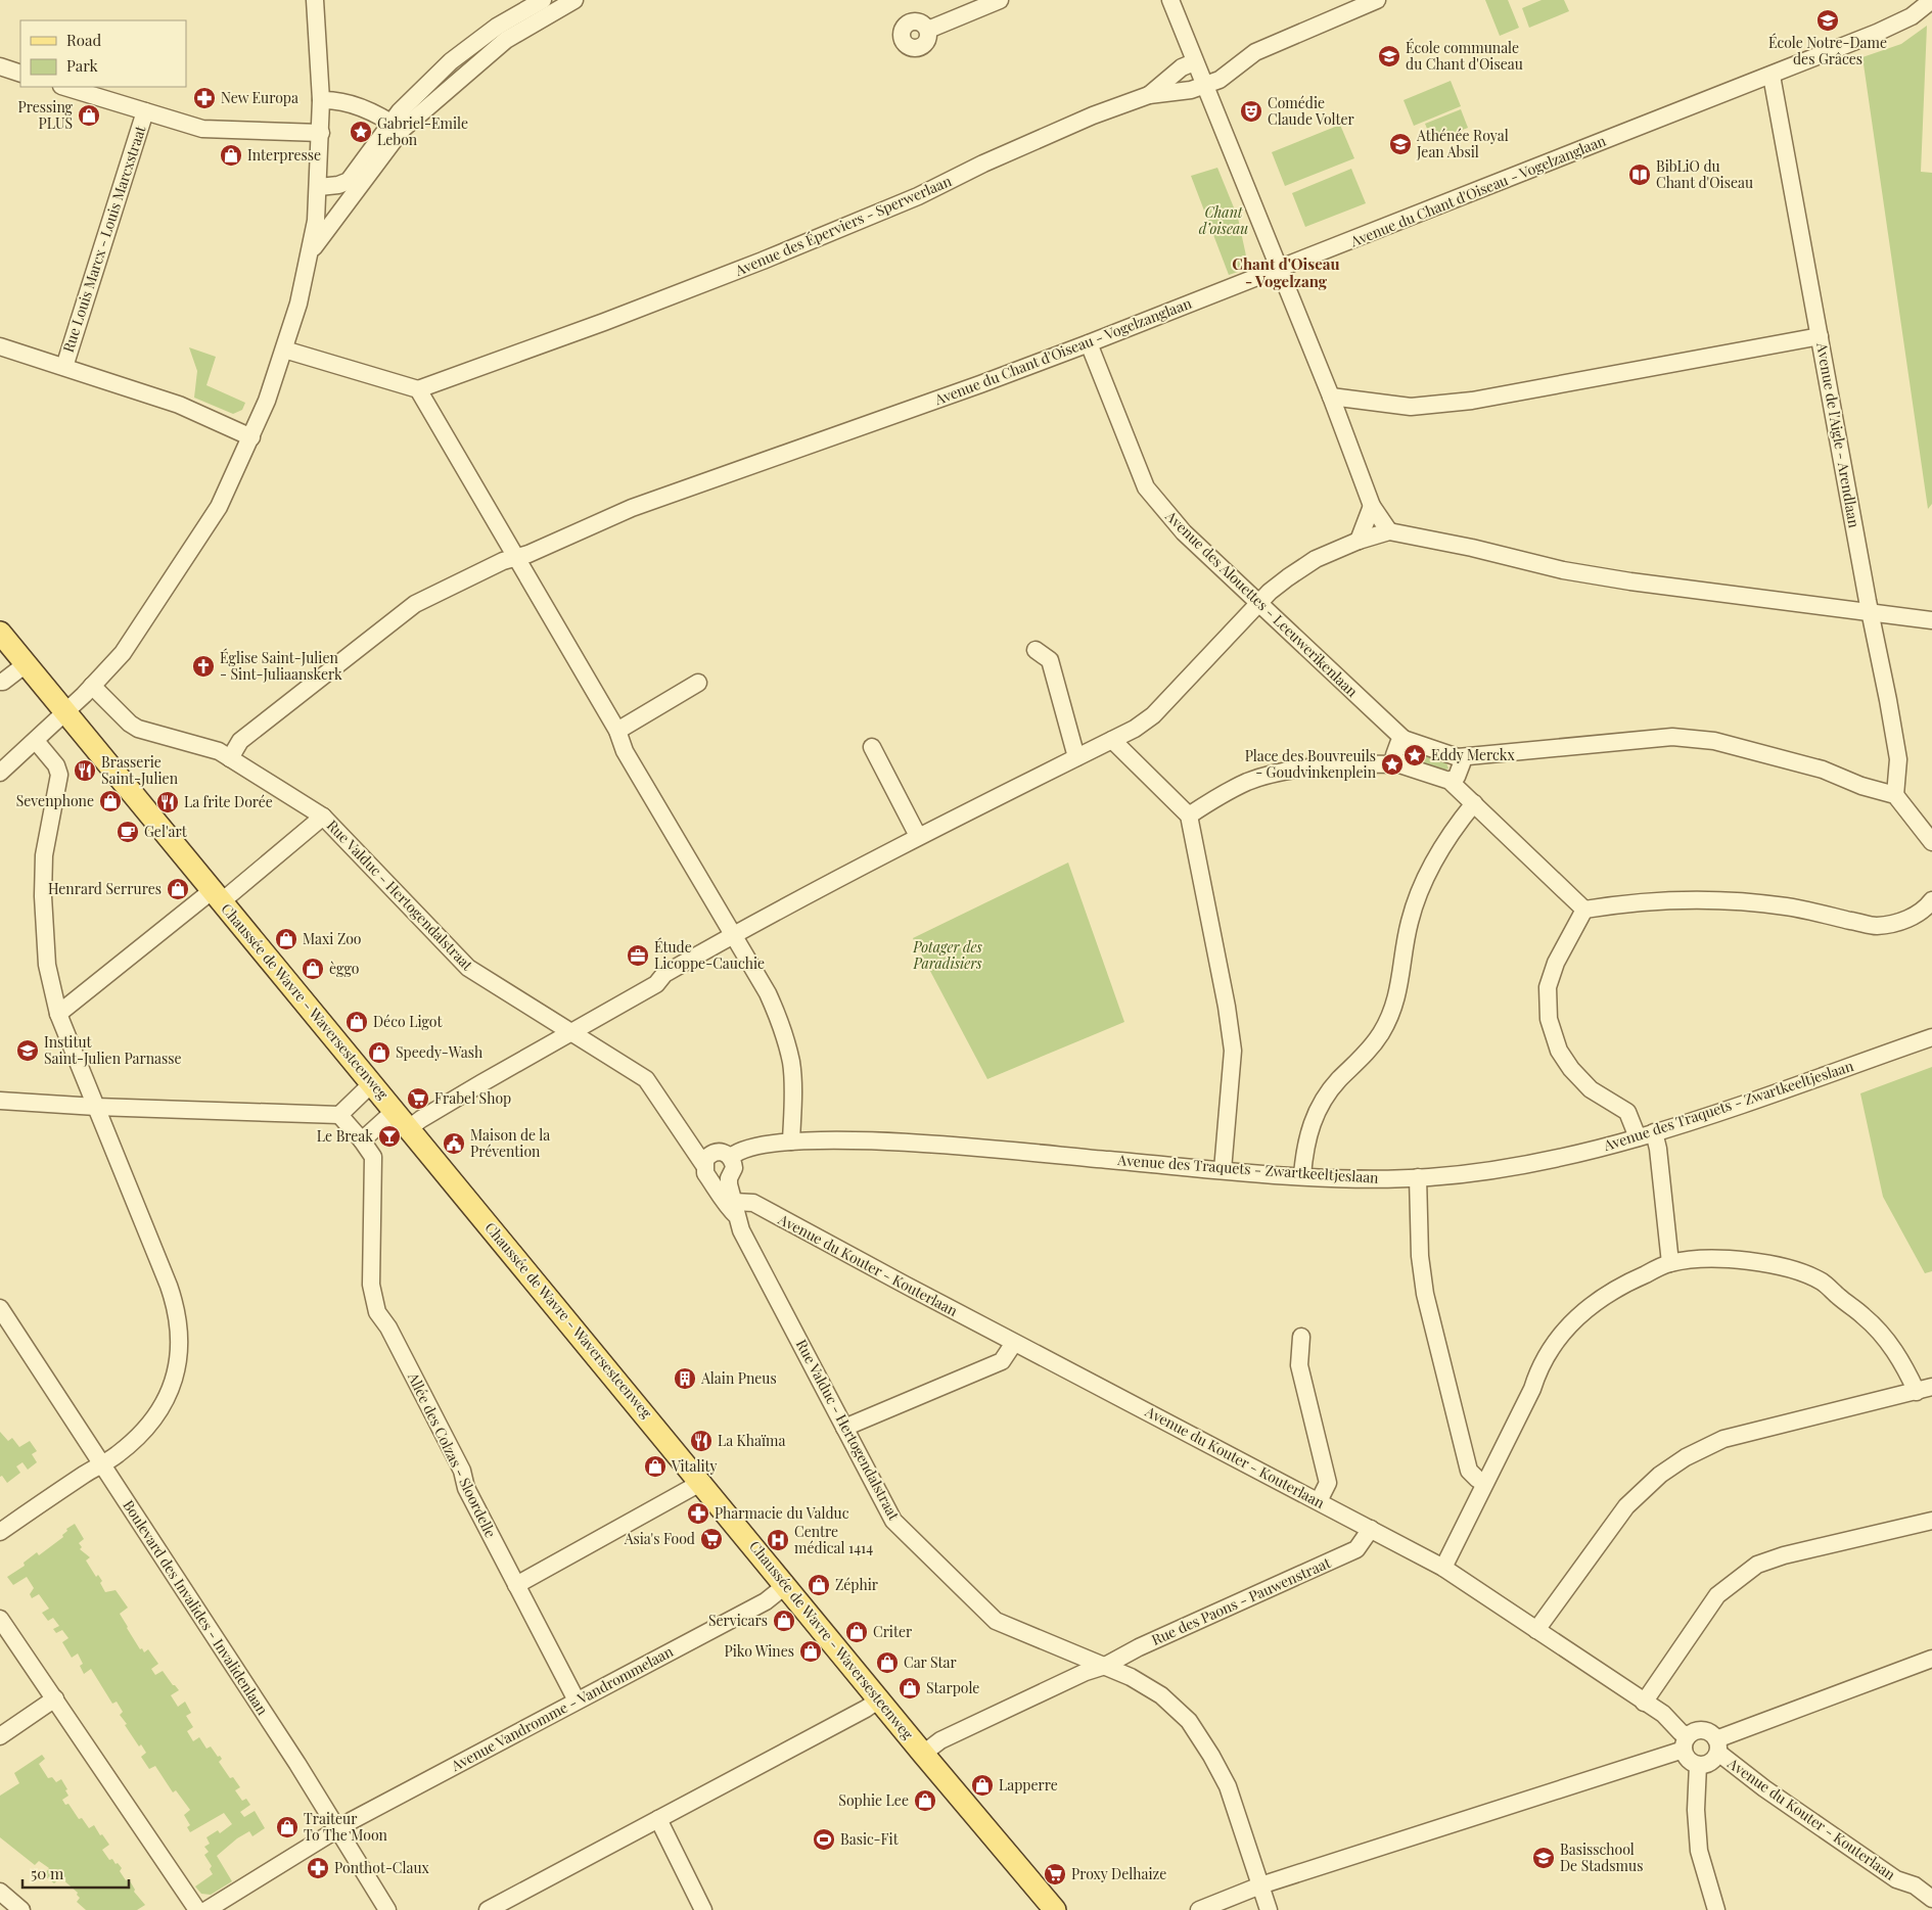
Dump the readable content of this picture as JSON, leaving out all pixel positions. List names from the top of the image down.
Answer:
{
  "streets": {
    "main road": ["Chaussée de Wavre - Waversesteenweg"],
    "street": [
      "Avenue du Chant d'Oiseau - Vogelzanglaan",
      "Avenue des Éperviers - Sperwerlaan",
      "Rue Louis Marcx - Louis Marcxstraat",
      "Avenue de l'Aigle - Arendlaan",
      "Avenue des Alouettes - Leeuwerikenlaan",
      "Rue Valduc - Hertogendalstraat",
      "Avenue des Traquets - Zwartkeeltjeslaan",
      "Avenue du Kouter - Kouterlaan",
      "Allée des Colzas - Sloordelle",
      "Rue des Paons - Pauwenstraat",
      "Boulevard des Invalides - Invalidenlaan",
      "Avenue Vandromme - Vandrommelaan"
    ]
  },
  "crossings": [
    ["Avenue du Chant d'Oiseau - Vogelzanglaan", "Avenue de l'Aigle - Arendlaan"],
    ["Avenue du Chant d'Oiseau - Vogelzanglaan", "Avenue des Alouettes - Leeuwerikenlaan"],
    ["Avenue du Chant d'Oiseau - Vogelzanglaan", "Rue Valduc - Hertogendalstraat"],
    ["Rue Valduc - Hertogendalstraat", "Avenue des Traquets - Zwartkeeltjeslaan"],
    ["Rue Valduc - Hertogendalstraat", "Avenue du Kouter - Kouterlaan"],
    ["Rue Valduc - Hertogendalstraat", "Rue des Paons - Pauwenstraat"],
    ["Chaussée de Wavre - Waversesteenweg", "Rue des Paons - Pauwenstraat"],
    ["Chaussée de Wavre - Waversesteenweg", "Avenue Vandromme - Vandrommelaan"],
    ["Avenue du Kouter - Kouterlaan", "Rue des Paons - Pauwenstraat"],
    ["Allée des Colzas - Sloordelle", "Avenue Vandromme - Vandrommelaan"],
    ["Boulevard des Invalides - Invalidenlaan", "Avenue Vandromme - Vandrommelaan"]
  ],
  "districts": ["Chant d'Oiseau - Vogelzang"],
  "parks": ["Chant d’oiseau", "Potager des Paradisiers"],
  "places": {
    "school or university": [
      "École Notre-Dame des Grâces",
      "École communale du Chant d'Oiseau",
      "Athénée Royal Jean Absil",
      "Institut Saint-Julien Parnasse",
      "Basisschool De Stadsmus"
    ],
    "pharmacy": ["New Europa", "Pharmacie du Valduc", "Ponthot-Claux"],
    "theatre": ["Comédie Claude Volter"],
    "shop": [
      "Pressing PLUS",
      "Interpresse",
      "Sevenphone",
      "Henrard Serrures",
      "Maxi Zoo",
      "èggo",
      "Déco Ligot",
      "Speedy-Wash",
      "Vitality",
      "Zéphir",
      "Servicars",
      "Criter",
      "Piko Wines",
      "Car Star",
      "Starpole",
      "Lapperre",
      "Sophie Lee",
      "Traiteur To The Moon"
    ],
    "place": ["Gabriel-Emile Lebon", "Eddy Merckx", "Place des Bouvreuils - Goudvinkenplein"],
    "library": ["BibLiO du Chant d'Oiseau"],
    "church": ["Église Saint-Julien - Sint-Juliaanskerk"],
    "restaurant": ["Brasserie Saint-Julien", "La frite Dorée", "La Khaïma"],
    "cafe": ["Gel'art"],
    "office": ["Étude Licoppe-Cauchie"],
    "supermarket": ["Frabel Shop", "Asia's Food", "Proxy Delhaize"],
    "bar": ["Le Break"],
    "public building": ["Maison de la Prévention"],
    "building": ["Alain Pneus"],
    "hospital": ["Centre médical 1414"],
    "sports": ["Basic-Fit"]
  },
  "legend": ["Road", "Park"],
  "scale_bar": "50 m"
}
